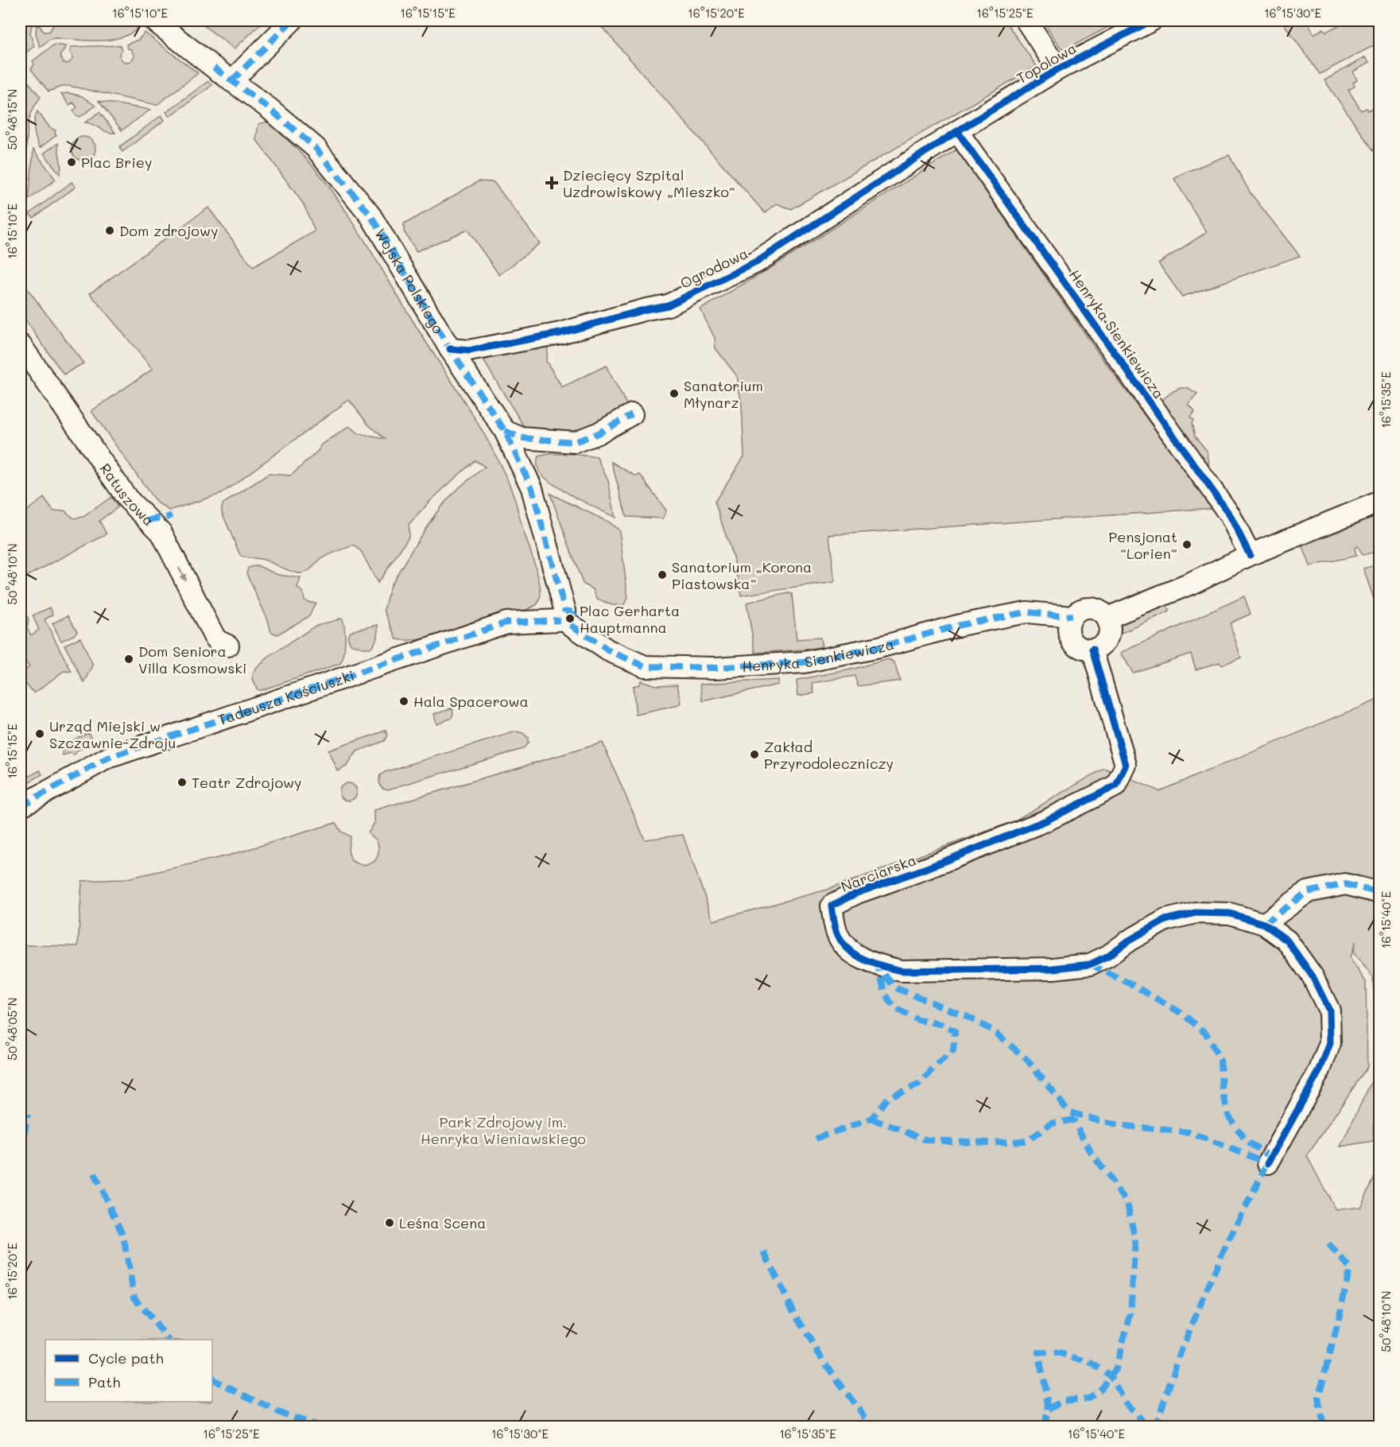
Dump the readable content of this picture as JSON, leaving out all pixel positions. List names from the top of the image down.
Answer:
{
  "streets": {
    "street": [
      "Topolowa",
      "Ogrodowa",
      "Wojska Polskiego",
      "Henryka Sienkiewicza",
      "Ratuszowa",
      "Tadeusza Kościuszki",
      "Narciarska"
    ]
  },
  "crossings": [
    ["Topolowa", "Ogrodowa"],
    ["Topolowa", "Henryka Sienkiewicza"],
    ["Ogrodowa", "Wojska Polskiego"],
    ["Ogrodowa", "Henryka Sienkiewicza"],
    ["Wojska Polskiego", "Henryka Sienkiewicza"],
    ["Wojska Polskiego", "Tadeusza Kościuszki"],
    ["Henryka Sienkiewicza", "Tadeusza Kościuszki"],
    ["Henryka Sienkiewicza", "Narciarska"]
  ],
  "one_way": ["Ratuszowa"],
  "parks": ["Park Zdrojowy im. Henryka Wieniawskiego"],
  "places": {
    "other": [
      "Plac Briey",
      "Dom zdrojowy",
      "Sanatorium Młynarz",
      "Pensjonat “Lorien”",
      "Sanatorium „Korona Piastowska”",
      "Plac Gerharta Hauptmanna",
      "Dom Seniora Villa Kosmowski",
      "Hala Spacerowa",
      "Urząd Miejski w Szczawnie-Zdroju",
      "Zakład Przyrodoleczniczy",
      "Teatr Zdrojowy",
      "Leśna Scena"
    ],
    "health": ["Dziecięcy Szpital Uzdrowiskowy „Mieszko”"]
  },
  "legend": ["Cycle path", "Path"],
  "coordinates": [
    "16°15'10\"E",
    "16°15'15\"E",
    "16°15'20\"E",
    "16°15'25\"E",
    "16°15'30\"E",
    "50°48'15\"N",
    "16°15'35\"E",
    "50°48'10\"N",
    "16°15'40\"E",
    "50°48'05\"N"
  ]
}
